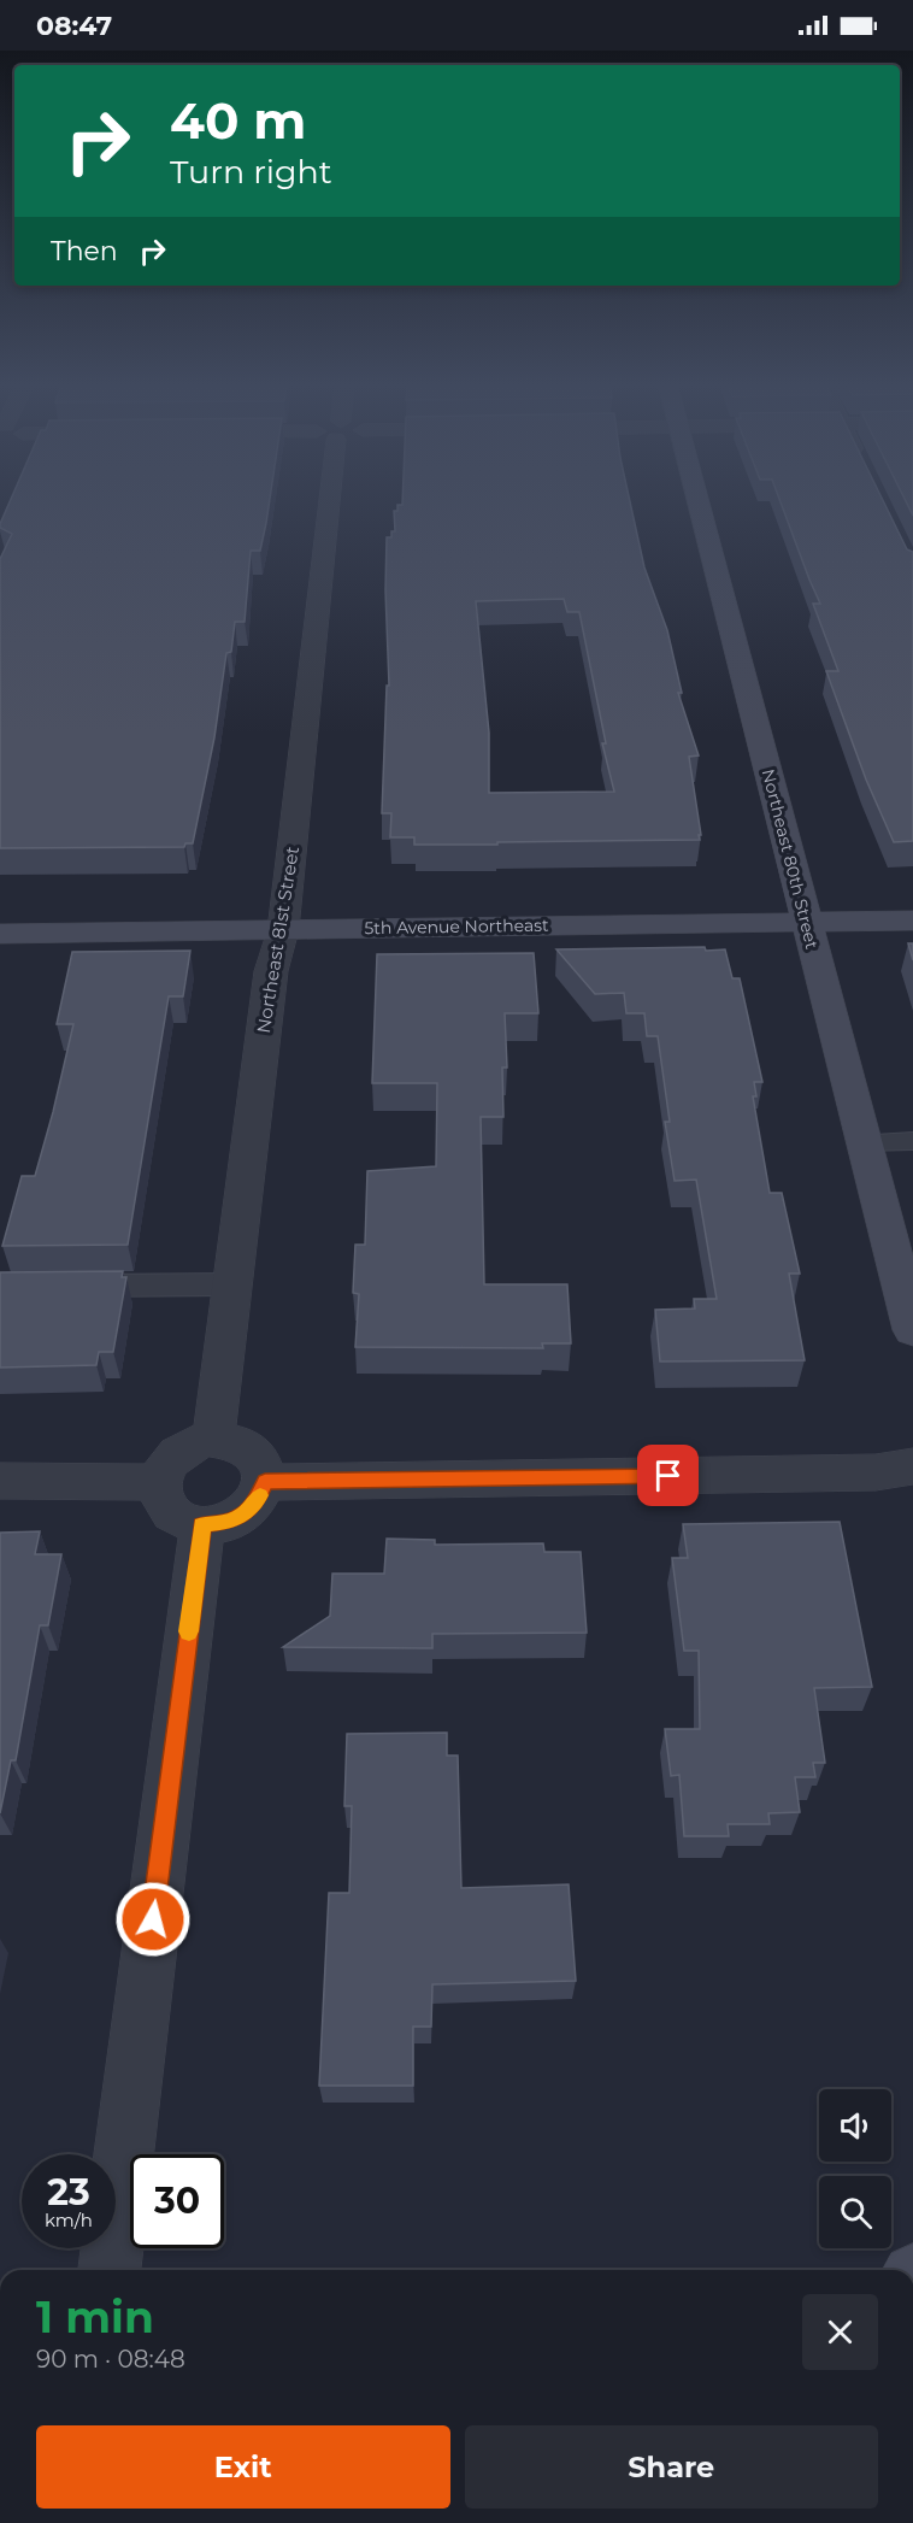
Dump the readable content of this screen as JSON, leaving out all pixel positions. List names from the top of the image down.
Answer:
{
  "streets": {
    "street": ["Northeast 80th Street", "5th Avenue Northeast", "Northeast 81st Street"]
  },
  "crossings": [
    ["Northeast 80th Street", "5th Avenue Northeast"],
    ["5th Avenue Northeast", "Northeast 81st Street"]
  ],
  "page": {
    "status": "08:47",
    "turn": ["40 m", "Turn right"],
    "then": "Then",
    "speed": "23 km/h",
    "limit": "30",
    "heading": ["1 min", "90 m · 08:48"],
    "buttons": ["Exit", "Share"]
  }
}
